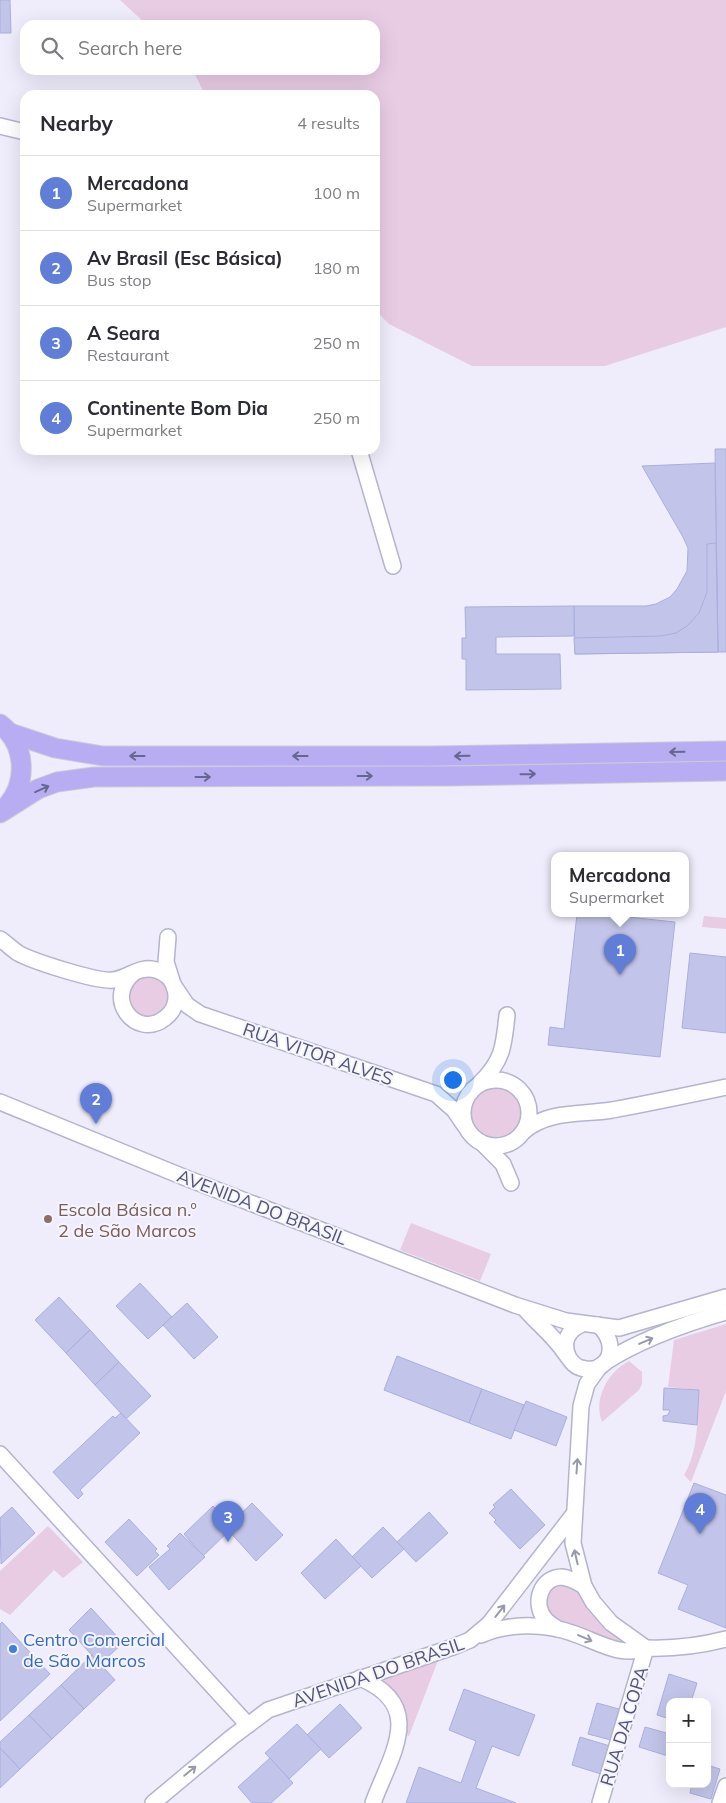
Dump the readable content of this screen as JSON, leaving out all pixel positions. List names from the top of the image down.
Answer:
{
  "streets": {
    "street": ["RUA VITOR ALVES", "AVENIDA DO BRASIL", "RUA DA COPA"]
  },
  "crossings": [
    ["AVENIDA DO BRASIL", "RUA DA COPA"]
  ],
  "places": ["Escola Básica n.º 2 de São Marcos", "Centro Comercial de São Marcos"],
  "page": {
    "search": "Search here",
    "heading": ["Nearby", "4 results"],
    "list": [
      {
        "mark": "1",
        "name": "Mercadona",
        "note": "Supermarket",
        "value": "100 m"
      },
      {
        "mark": "2",
        "name": "Av Brasil (Esc Básica)",
        "note": "Bus stop",
        "value": "180 m"
      },
      {
        "mark": "3",
        "name": "A Seara",
        "note": "Restaurant",
        "value": "250 m"
      },
      {
        "mark": "4",
        "name": "Continente Bom Dia",
        "note": "Supermarket",
        "value": "250 m"
      }
    ],
    "popup": ["Mercadona", "Supermarket"],
    "pins": [
      "1",
      "2",
      "4",
      "3"
    ],
    "map_buttons": ["+", "−"]
  }
}
